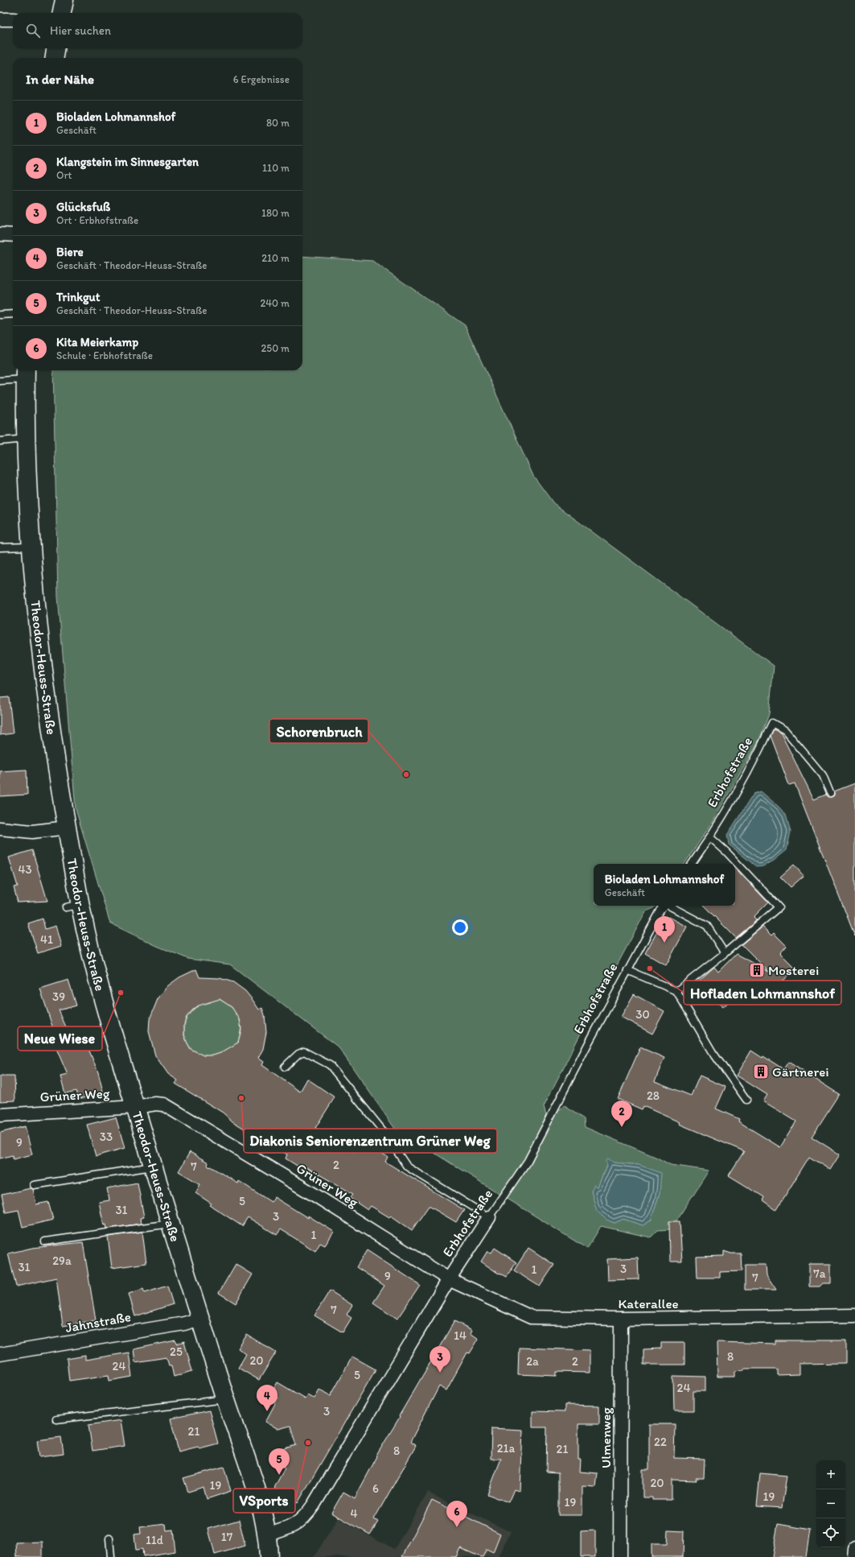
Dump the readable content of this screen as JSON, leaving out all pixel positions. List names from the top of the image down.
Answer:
{
  "streets": {
    "main road": ["Theodor-Heuss-Straße"],
    "street": [
      "Erbhofstraße",
      "Grüner Weg",
      "Katerallee",
      "Jahnstraße",
      "Ulmenweg"
    ]
  },
  "crossings": [
    ["Theodor-Heuss-Straße", "Erbhofstraße"],
    ["Theodor-Heuss-Straße", "Grüner Weg"],
    ["Theodor-Heuss-Straße", "Jahnstraße"],
    ["Erbhofstraße", "Grüner Weg"],
    ["Erbhofstraße", "Katerallee"],
    ["Grüner Weg", "Katerallee"],
    ["Katerallee", "Ulmenweg"]
  ],
  "places": {
    "other": [
      "Schorenbruch",
      "Hofladen Lohmannshof",
      "Neue Wiese",
      "Diakonis Seniorenzentrum Grüner Weg",
      "VSports"
    ],
    "building": ["Mosterei", "Gärtnerei"]
  },
  "house_numbers": [
    "43",
    "41",
    "39",
    "30",
    "28",
    "33",
    "9",
    "2",
    "7",
    "5",
    "31",
    "3",
    "1",
    "29a",
    "31",
    "3",
    "1",
    "7a",
    "9",
    "7",
    "7",
    "14",
    "25",
    "8",
    "20",
    "2a",
    "2",
    "24",
    "5",
    "24",
    "3",
    "21",
    "22",
    "21a",
    "21",
    "8",
    "20",
    "19",
    "6",
    "19",
    "19",
    "4",
    "17",
    "11d"
  ],
  "page": {
    "search": "Hier suchen",
    "heading": ["In der Nähe", "6 Ergebnisse"],
    "list": [
      {
        "mark": "1",
        "name": "Bioladen Lohmannshof",
        "note": "Geschäft",
        "value": "80 m"
      },
      {
        "mark": "2",
        "name": "Klangstein im Sinnesgarten",
        "note": "Ort",
        "value": "110 m"
      },
      {
        "mark": "3",
        "name": "Glücksfuß",
        "note": "Ort · Erbhofstraße",
        "value": "180 m"
      },
      {
        "mark": "4",
        "name": "Biere",
        "note": "Geschäft · Theodor-Heuss-Straße",
        "value": "210 m"
      },
      {
        "mark": "5",
        "name": "Trinkgut",
        "note": "Geschäft · Theodor-Heuss-Straße",
        "value": "240 m"
      },
      {
        "mark": "6",
        "name": "Kita Meierkamp",
        "note": "Schule · Erbhofstraße",
        "value": "250 m"
      }
    ],
    "popup": ["Bioladen Lohmannshof", "Geschäft"],
    "pins": [
      "1",
      "2",
      "3",
      "4",
      "5",
      "6"
    ],
    "map_buttons": ["+", "−"]
  }
}
